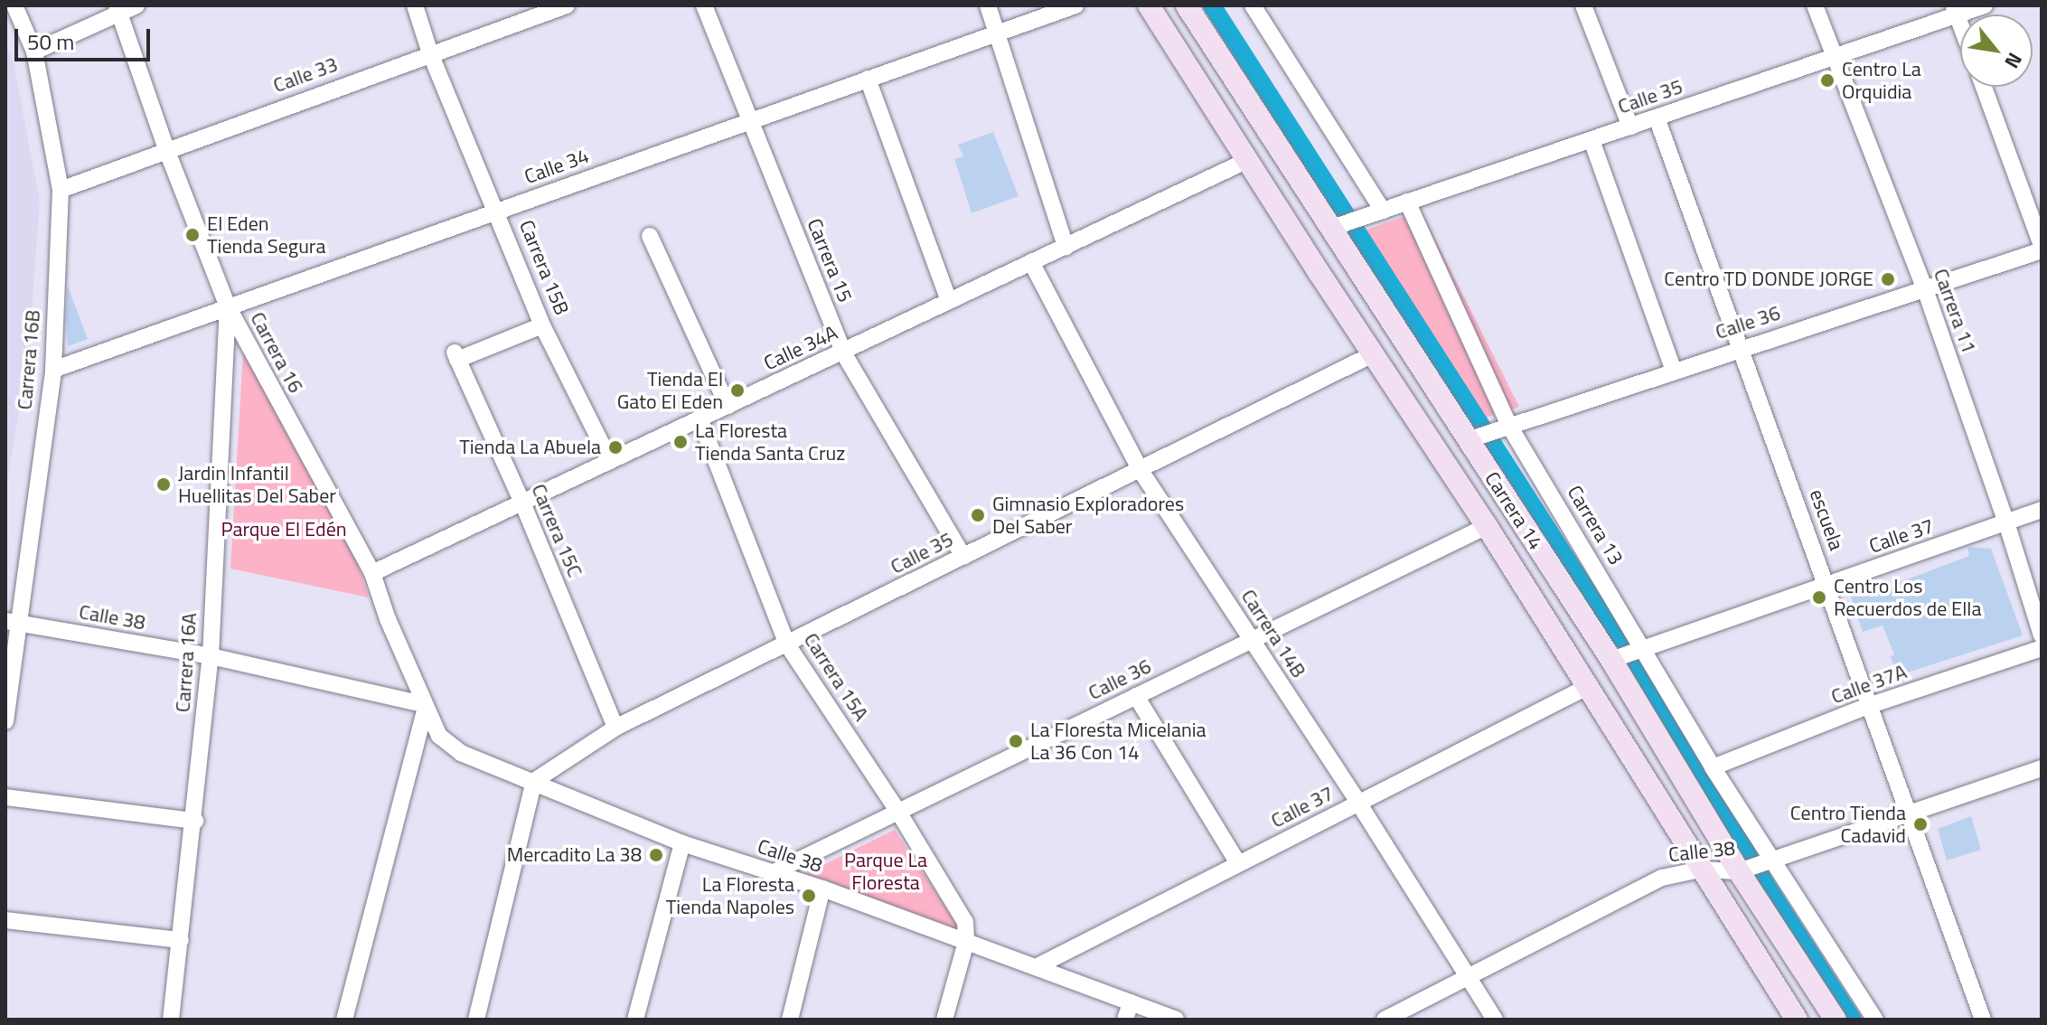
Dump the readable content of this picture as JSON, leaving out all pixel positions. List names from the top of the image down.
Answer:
{
  "streets": {
    "main road": ["Carrera 14"],
    "street": [
      "Calle 33",
      "Calle 35",
      "Calle 34",
      "Carrera 15",
      "Carrera 15B",
      "Carrera 11",
      "Calle 36",
      "Calle 34A",
      "Carrera 16",
      "Carrera 16B",
      "escuela",
      "Carrera 13",
      "Carrera 15C",
      "Calle 37",
      "Calle 38",
      "Carrera 14B",
      "Carrera 16A",
      "Carrera 15A",
      "Calle 37A"
    ]
  },
  "crossings": [
    ["Calle 33", "Carrera 15B"],
    ["Calle 33", "Carrera 16"],
    ["Calle 33", "Carrera 16B"],
    ["Calle 35", "Carrera 15"],
    ["Calle 35", "Carrera 11"],
    ["Calle 35", "Carrera 14"],
    ["Calle 35", "escuela"],
    ["Calle 35", "Carrera 13"],
    ["Calle 35", "Carrera 15C"],
    ["Calle 35", "Calle 38"],
    ["Calle 35", "Carrera 14B"],
    ["Calle 35", "Carrera 15A"],
    ["Calle 34", "Carrera 15"],
    ["Calle 34", "Carrera 15B"],
    ["Calle 34", "Carrera 16"],
    ["Calle 34", "Carrera 16B"],
    ["Calle 34", "Carrera 16A"],
    ["Carrera 15", "Calle 34A"],
    ["Carrera 15B", "Calle 34A"],
    ["Carrera 15B", "Carrera 15C"],
    ["Carrera 11", "Calle 36"],
    ["Carrera 11", "Calle 37"],
    ["Calle 36", "Carrera 14"],
    ["Calle 36", "escuela"],
    ["Calle 36", "Carrera 13"],
    ["Calle 36", "Calle 38"],
    ["Calle 36", "Carrera 14B"],
    ["Calle 36", "Carrera 15A"],
    ["Calle 34A", "Carrera 16"],
    ["Calle 34A", "Carrera 14"],
    ["Calle 34A", "Carrera 15C"],
    ["Calle 34A", "Carrera 14B"],
    ["Calle 34A", "Carrera 15A"],
    ["Carrera 16", "Calle 38"],
    ["Carrera 16", "Carrera 16A"],
    ["Carrera 16B", "Calle 38"],
    ["Carrera 14", "Calle 37"],
    ["Carrera 14", "Calle 38"],
    ["escuela", "Calle 37"],
    ["escuela", "Calle 38"],
    ["escuela", "Calle 37A"],
    ["Carrera 13", "Calle 37"],
    ["Carrera 13", "Calle 38"],
    ["Carrera 13", "Calle 37A"],
    ["Calle 37", "Calle 38"],
    ["Calle 37", "Carrera 14B"],
    ["Calle 38", "Carrera 14B"],
    ["Calle 38", "Carrera 16A"],
    ["Calle 38", "Carrera 15A"]
  ],
  "parks": ["Parque El Edén", "Parque La Floresta"],
  "places": [
    "Centro La Orquidia",
    "El Eden Tienda Segura",
    "Centro TD DONDE JORGE",
    "Tienda El Gato El Eden",
    "La Floresta Tienda Santa Cruz",
    "Tienda La Abuela",
    "Jardin Infantil Huellitas Del Saber",
    "Gimnasio Exploradores Del Saber",
    "Centro Los Recuerdos de Ella",
    "La Floresta Micelania La 36 Con 14",
    "Centro Tienda Cadavid",
    "Mercadito La 38",
    "La Floresta Tienda Napoles"
  ],
  "scale_bar": "50 m",
  "north": "bottom right"
}
